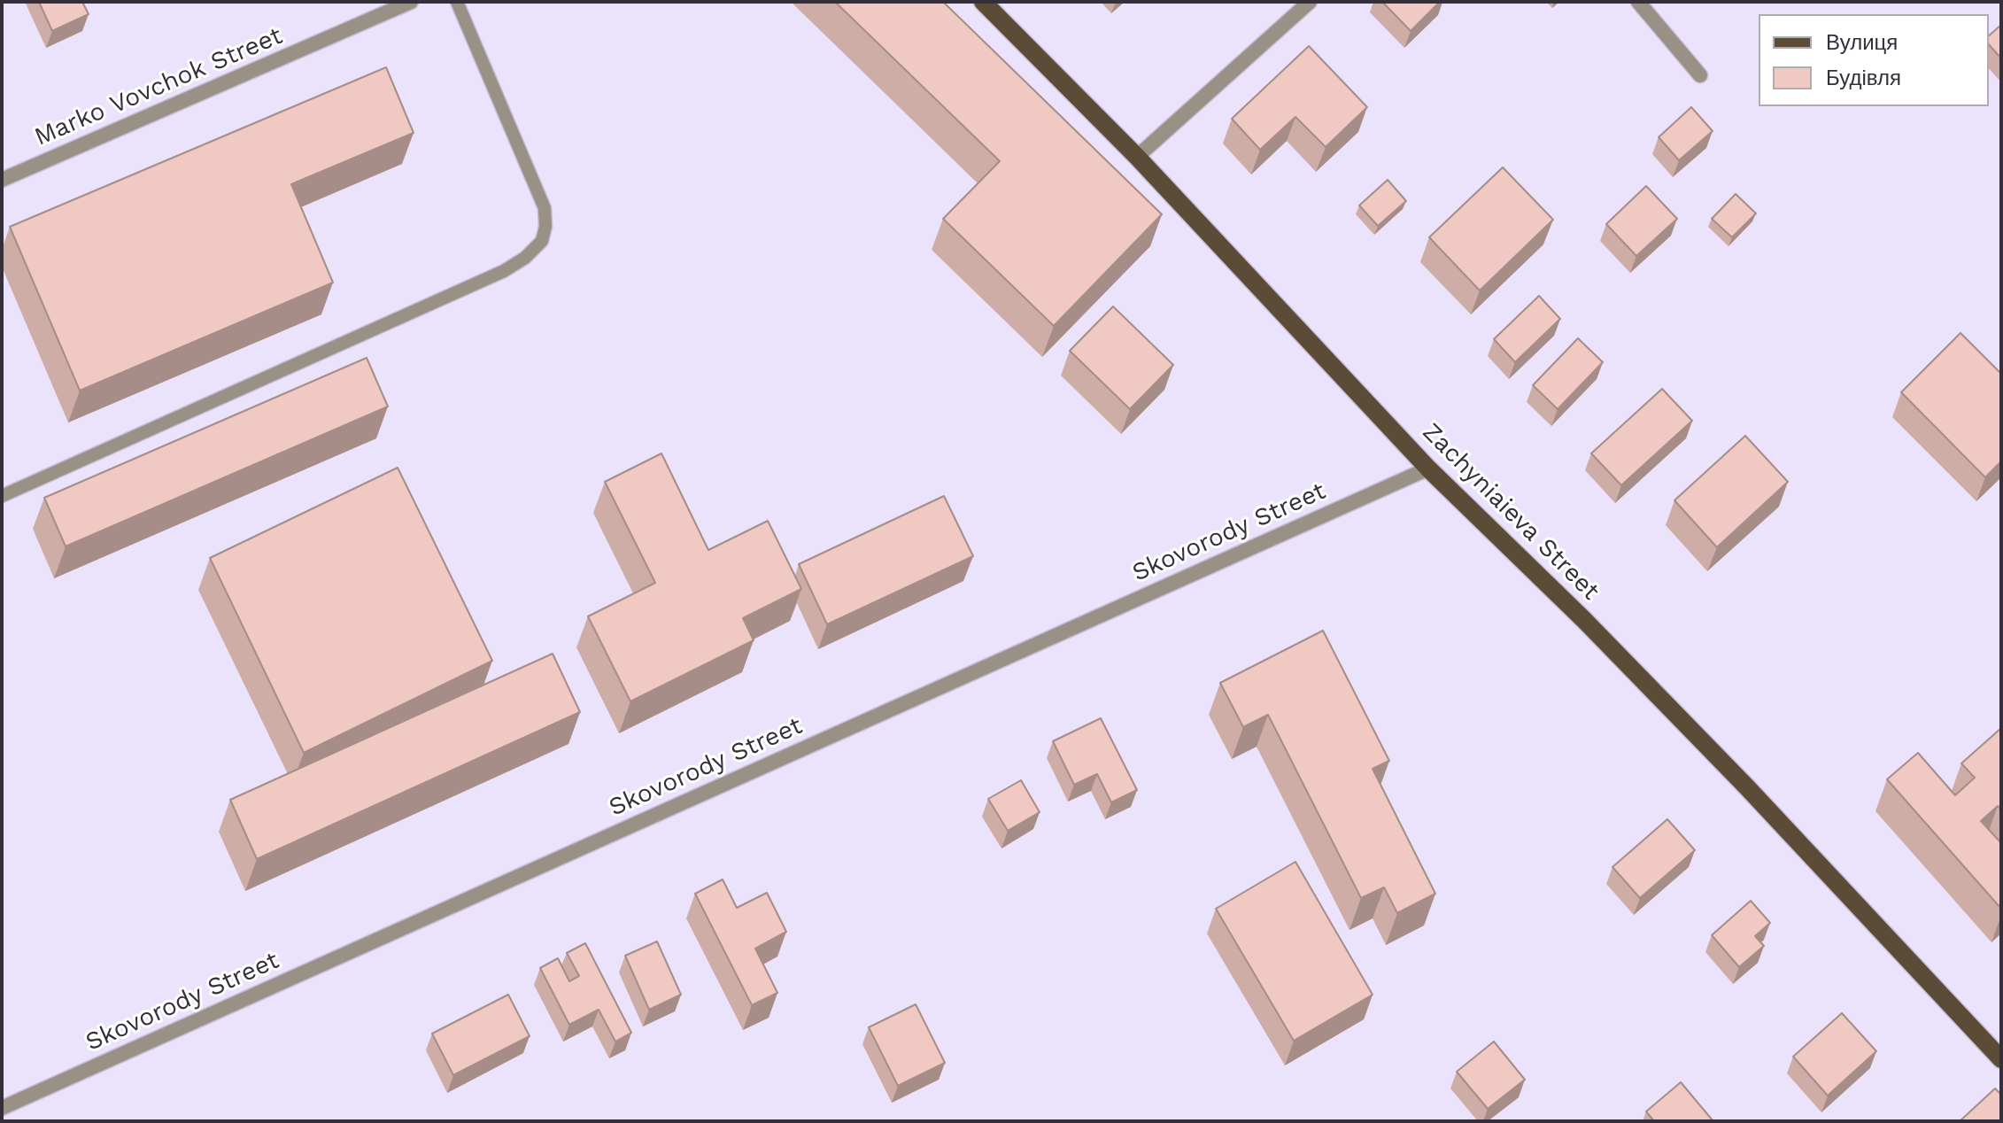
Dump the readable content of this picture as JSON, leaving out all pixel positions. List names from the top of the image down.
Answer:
{
  "streets": {
    "main road": ["Zachyniaieva Street"],
    "street": ["Marko Vovchok Street", "Skovorody Street"]
  },
  "crossings": [
    ["Zachyniaieva Street", "Skovorody Street"]
  ],
  "legend": ["Вулиця", "Будівля"]
}
